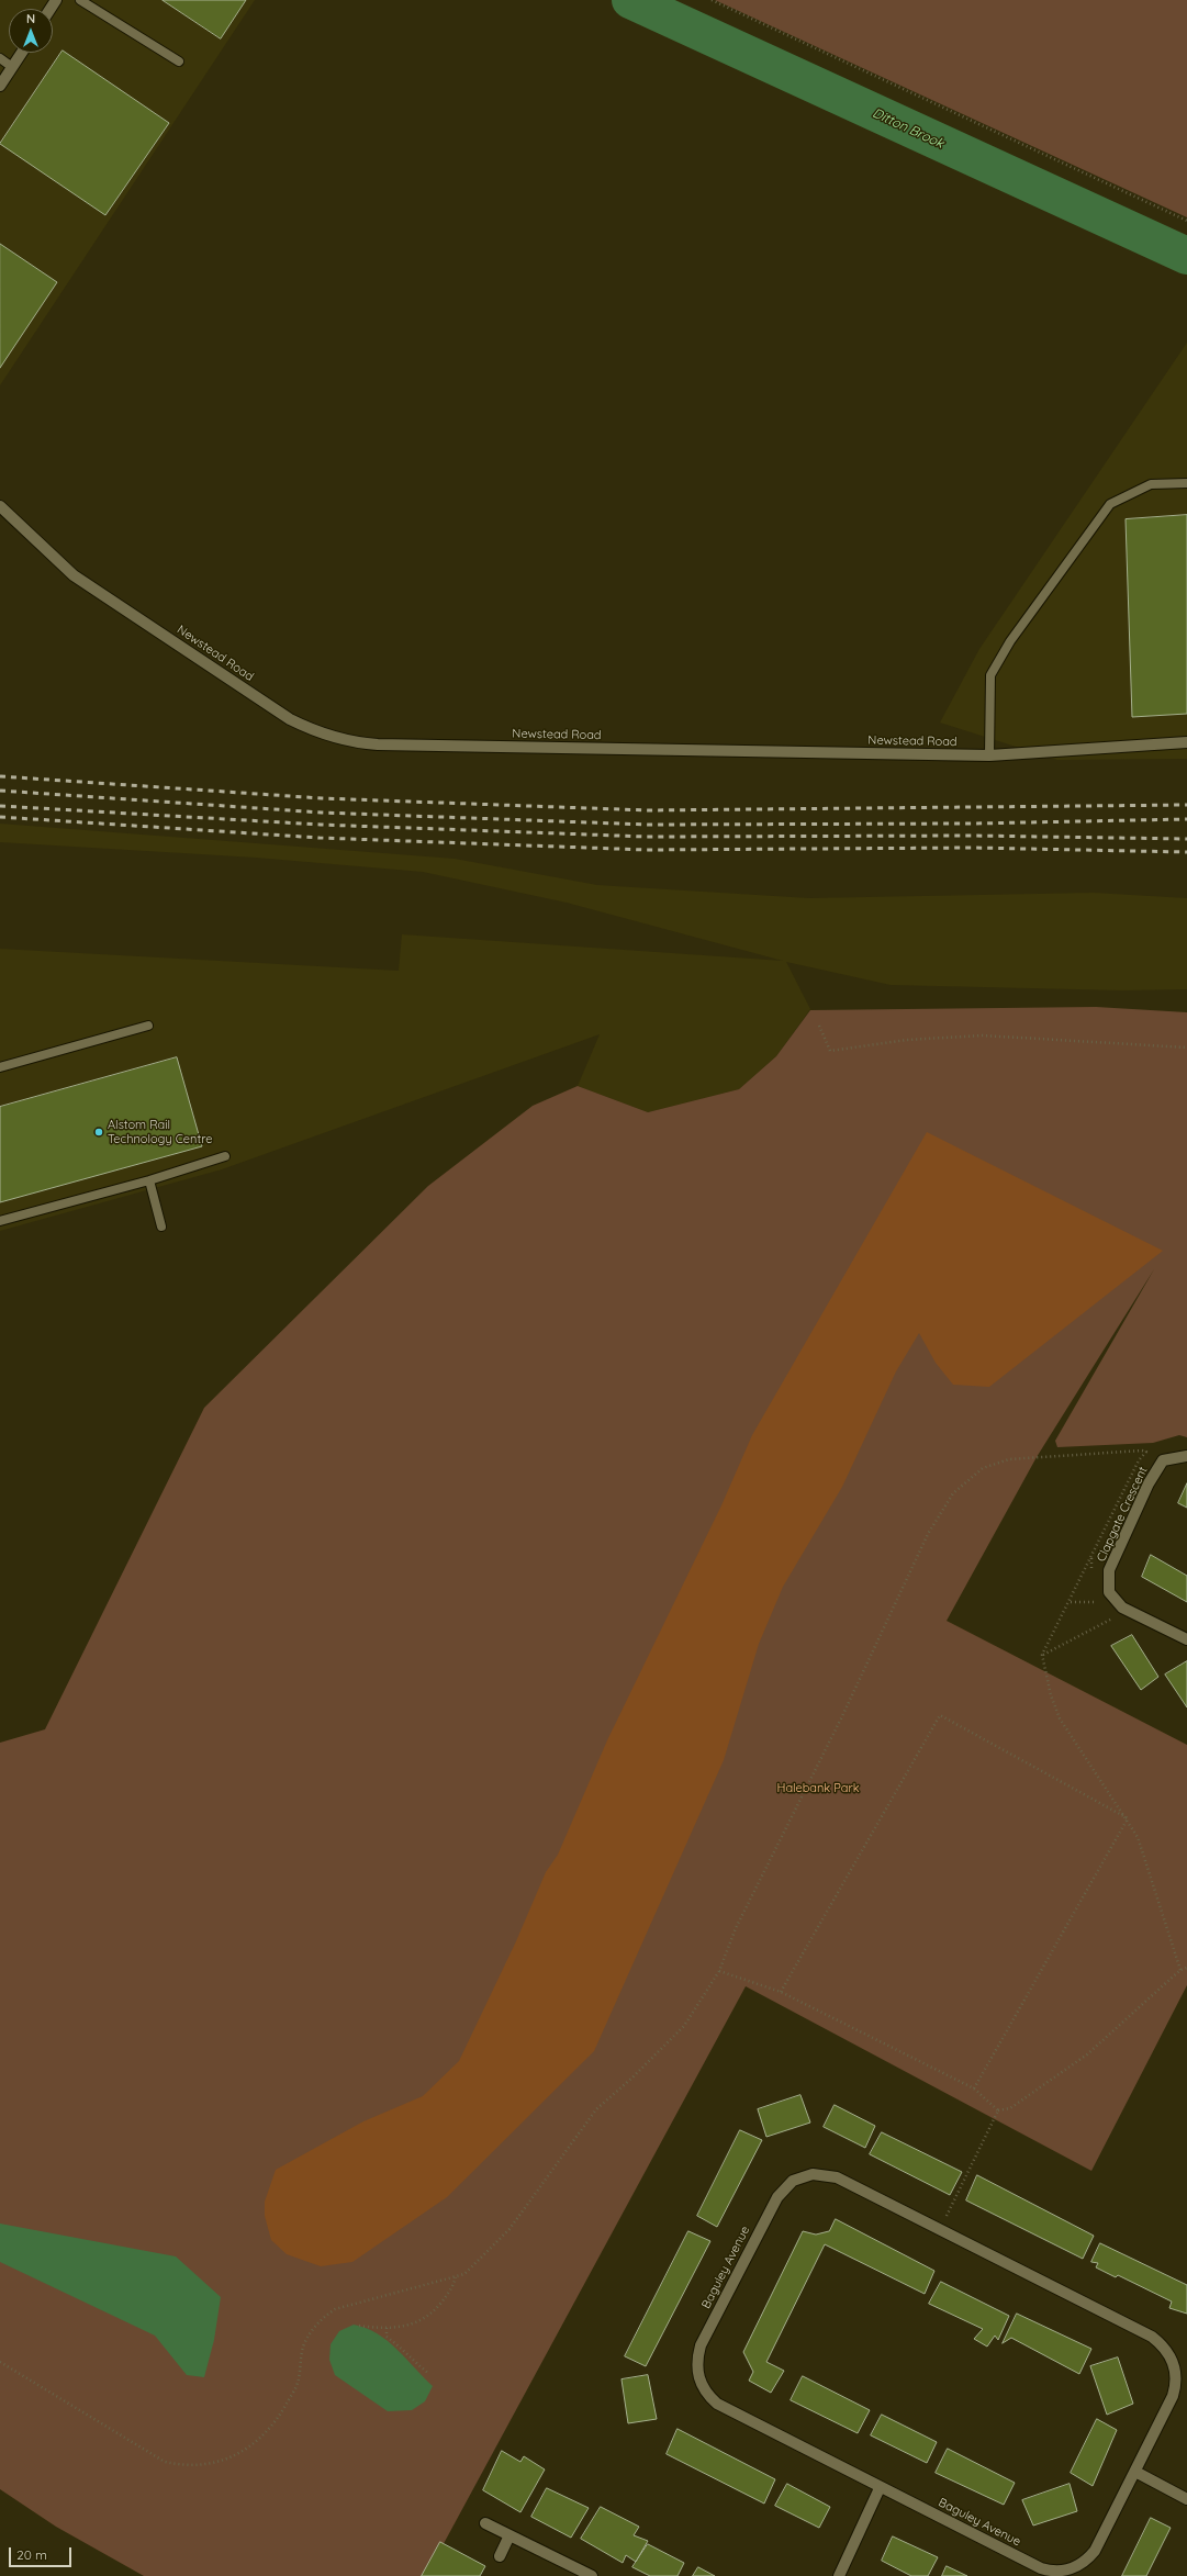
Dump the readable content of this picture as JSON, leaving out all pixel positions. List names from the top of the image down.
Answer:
{
  "streets": {
    "street": ["Newstead Road", "Clapgate Crescent", "Baguley Avenue"]
  },
  "water": ["Ditton Brook"],
  "parks": ["Halebank Park"],
  "places": ["Alstom Rail Technology Centre"],
  "scale_bar": "20 m",
  "north": "top"
}
